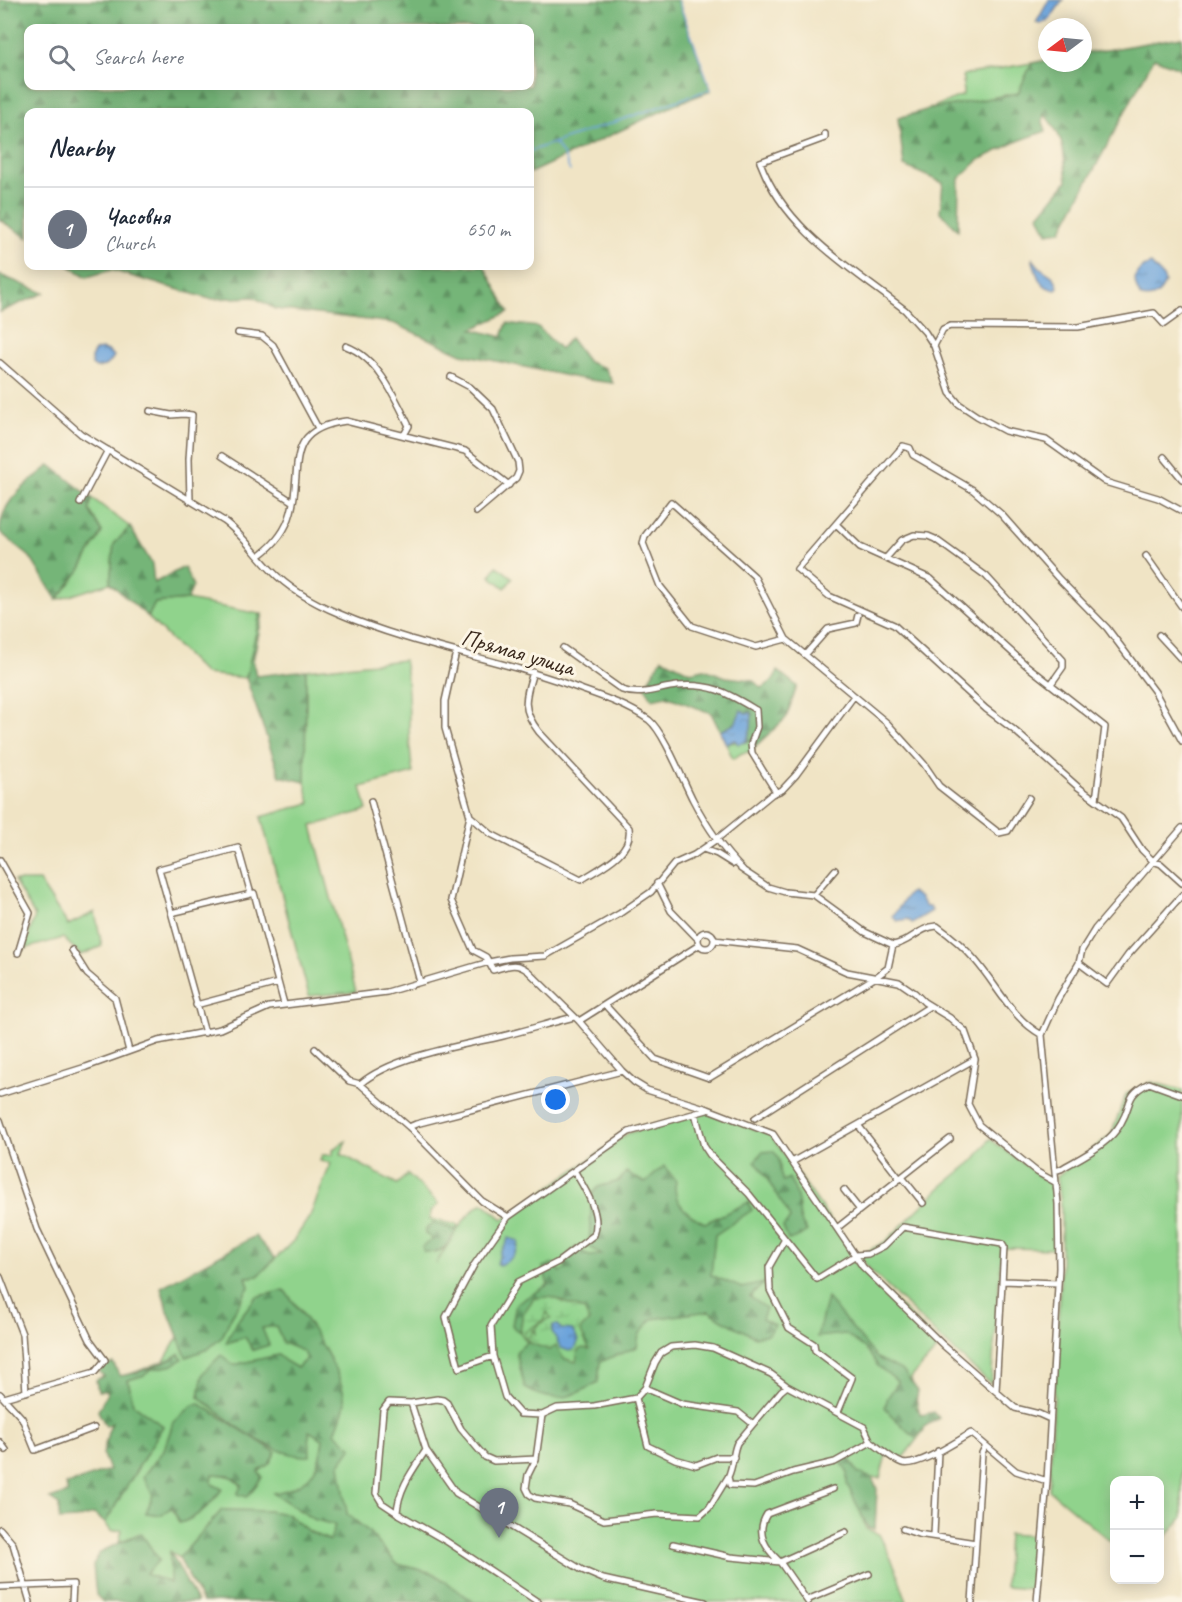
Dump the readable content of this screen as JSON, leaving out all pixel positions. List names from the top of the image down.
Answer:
{
  "streets": {
    "street": ["Прямая улица"]
  },
  "north": "left",
  "page": {
    "search": "Search here",
    "heading": "Nearby",
    "list": [
      {
        "mark": "1",
        "name": "Часовня",
        "note": "Church",
        "value": "650 m"
      }
    ],
    "map_buttons": ["+", "−"],
    "pins": "1"
  }
}
